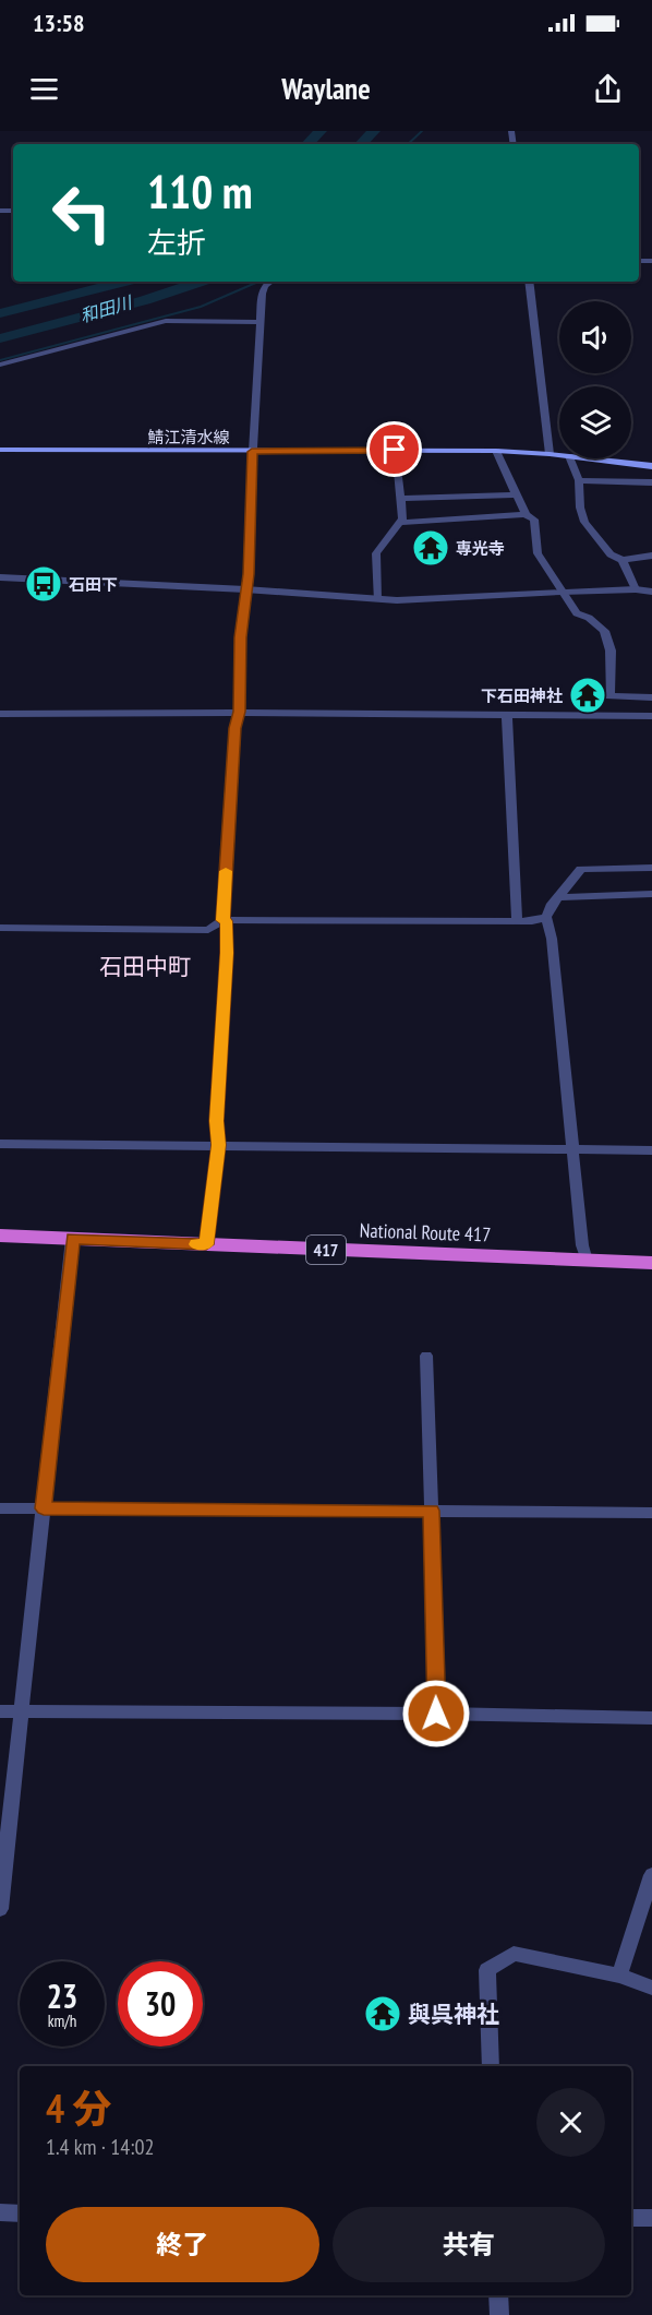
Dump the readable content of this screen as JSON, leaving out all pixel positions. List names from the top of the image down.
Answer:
{
  "streets": {
    "highway": ["National Route 417", "417"],
    "main road": ["鯖江清水線"]
  },
  "districts": ["石田中町"],
  "water": ["和田川"],
  "places": {
    "temple": ["専光寺", "下石田神社", "與呉神社"],
    "bus stop": ["石田下"]
  },
  "page": {
    "status": "13:58",
    "header": "Waylane",
    "turn": ["110 m", "左折"],
    "speed": "23 km/h",
    "limit": "30",
    "heading": ["4 分", "1.4 km · 14:02"],
    "buttons": ["終了", "共有"]
  }
}
